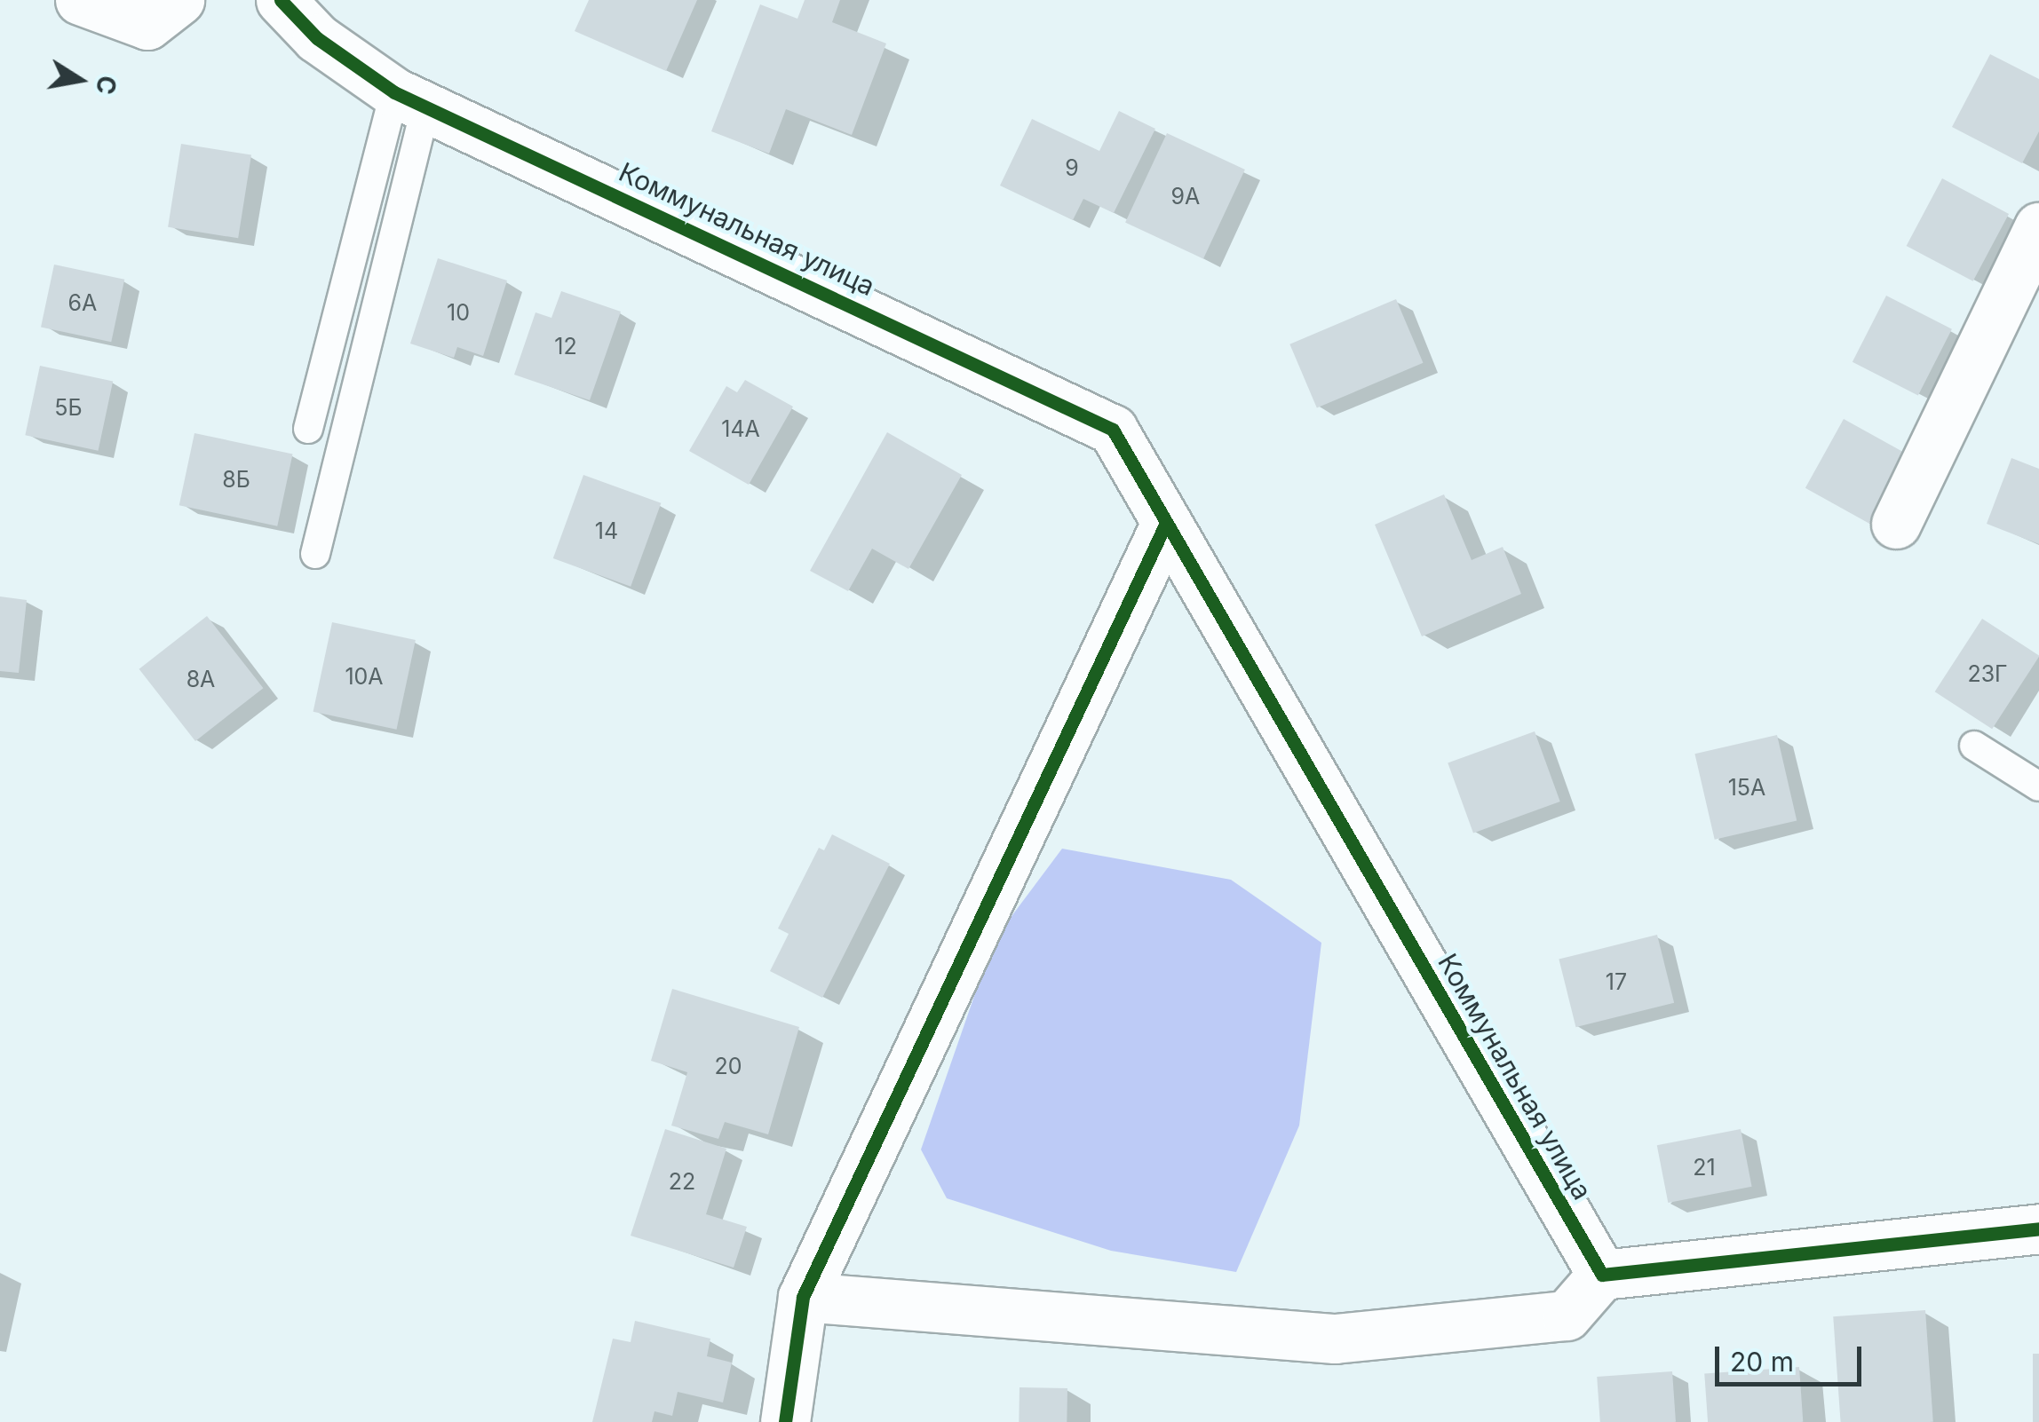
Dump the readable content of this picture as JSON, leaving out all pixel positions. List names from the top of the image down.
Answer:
{
  "streets": {
    "street": ["Коммунальная улица"]
  },
  "house_numbers": [
    "9",
    "9А",
    "6А",
    "10",
    "12",
    "5Б",
    "14А",
    "8Б",
    "14",
    "23Г",
    "10А",
    "8А",
    "15А",
    "17",
    "20",
    "21",
    "22"
  ],
  "scale_bar": "20 m",
  "north": "right"
}
